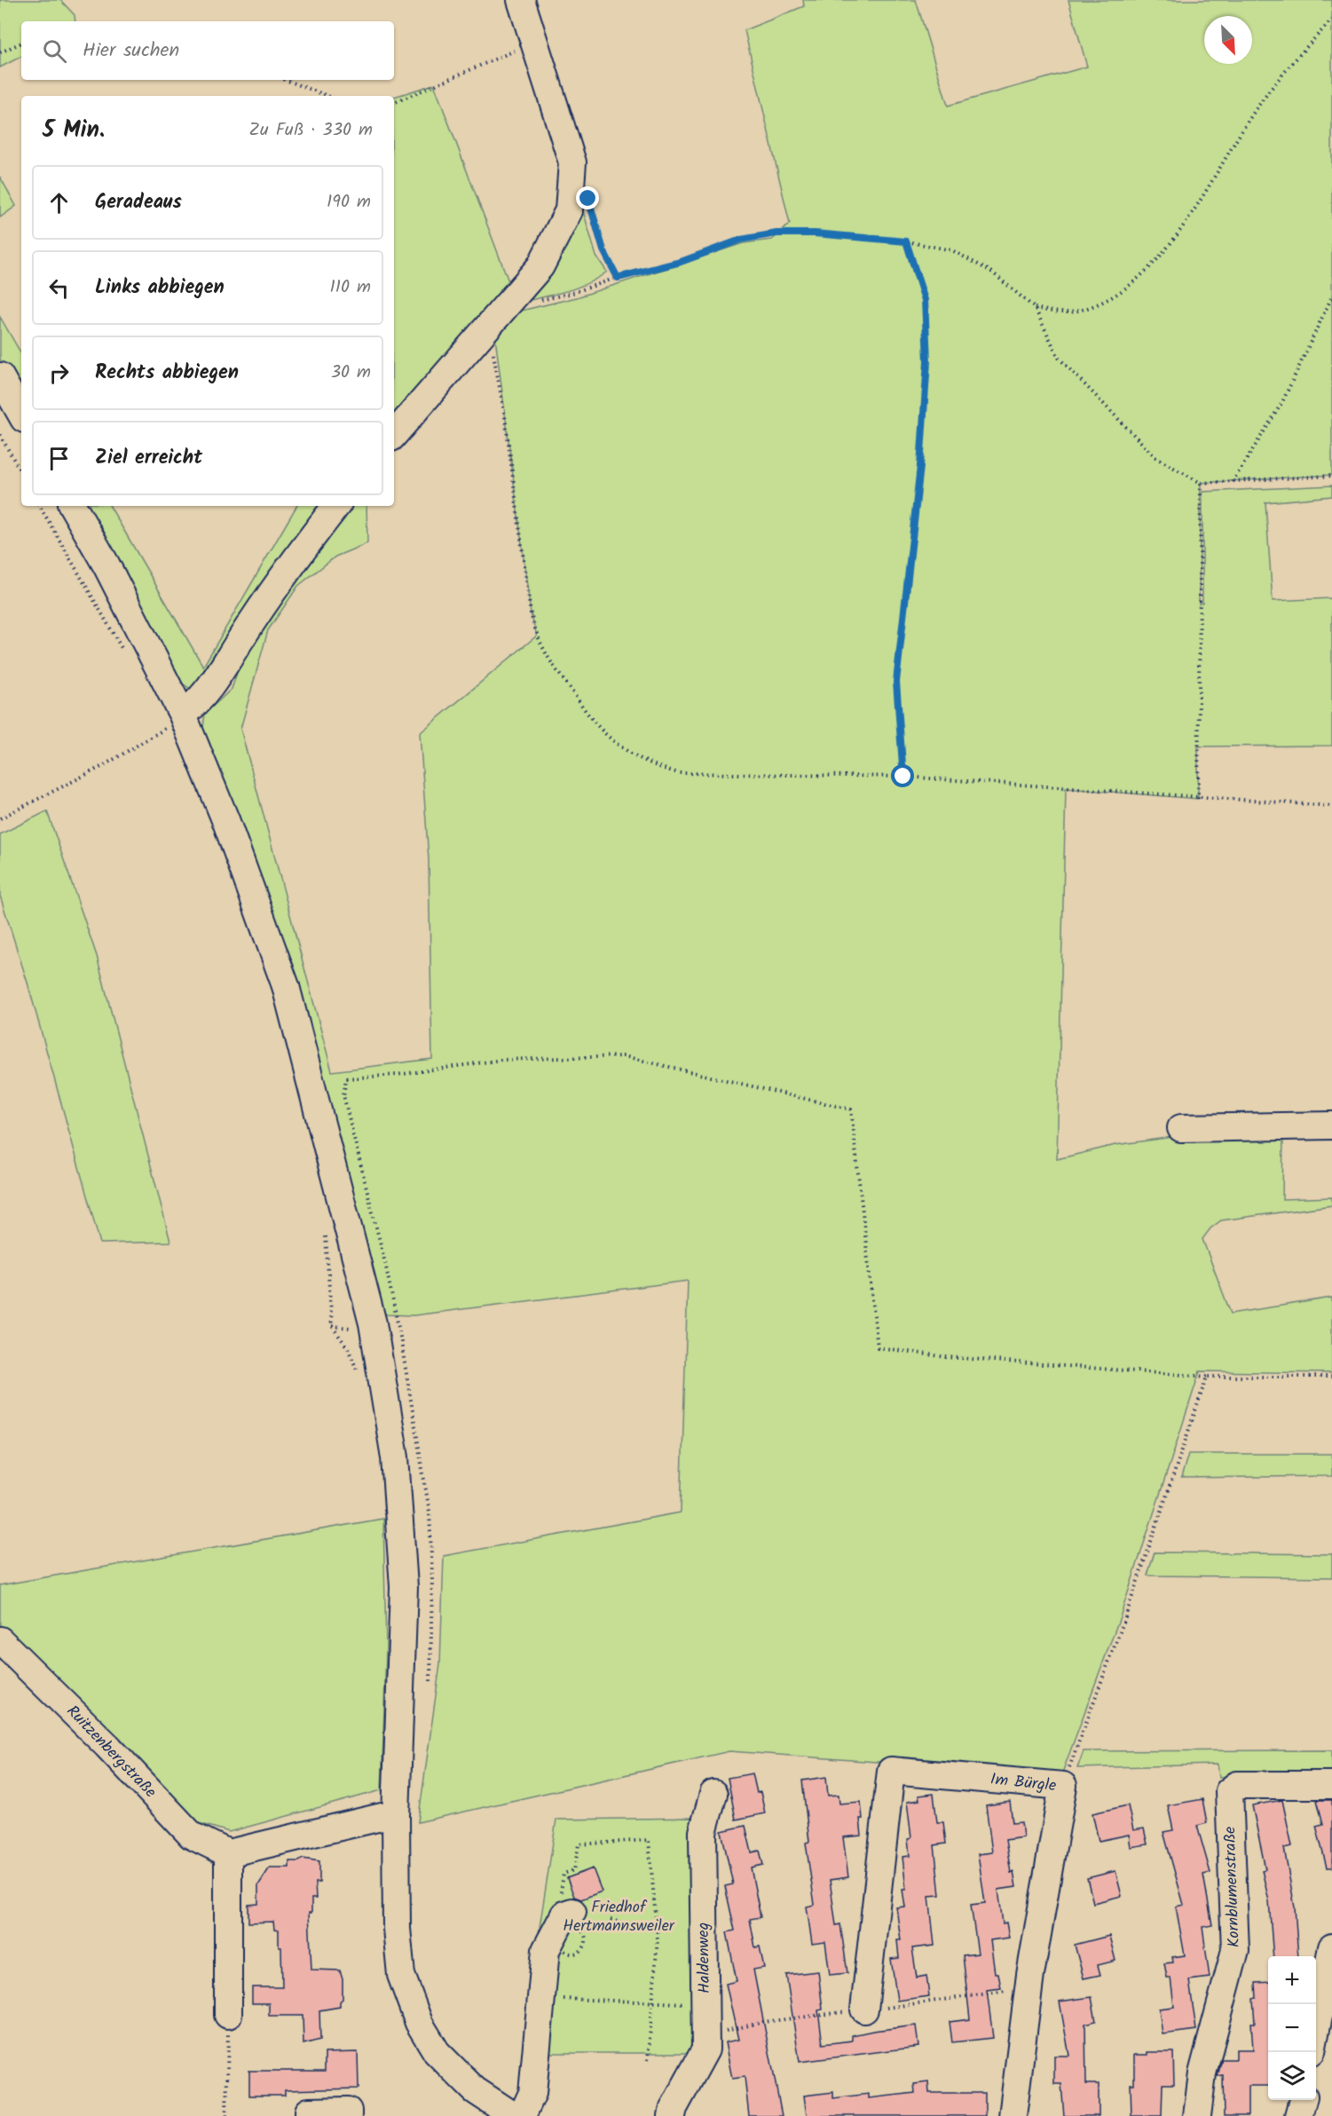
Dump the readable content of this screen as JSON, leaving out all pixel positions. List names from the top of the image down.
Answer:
{
  "streets": {
    "street": [
      "Ruitzenbergstraße",
      "Im Bürgle",
      "Kornblumenstraße",
      "Haldenweg"
    ]
  },
  "parks": ["Friedhof Hertmannsweiler"],
  "north": "bottom right",
  "page": {
    "search": "Hier suchen",
    "heading": ["5 Min.", "Zu Fuß · 330 m"],
    "list": [
      ["Geradeaus", "190 m"],
      ["Links abbiegen", "110 m"],
      ["Rechts abbiegen", "30 m"],
      "Ziel erreicht"
    ],
    "map_buttons": ["+", "−"]
  }
}
